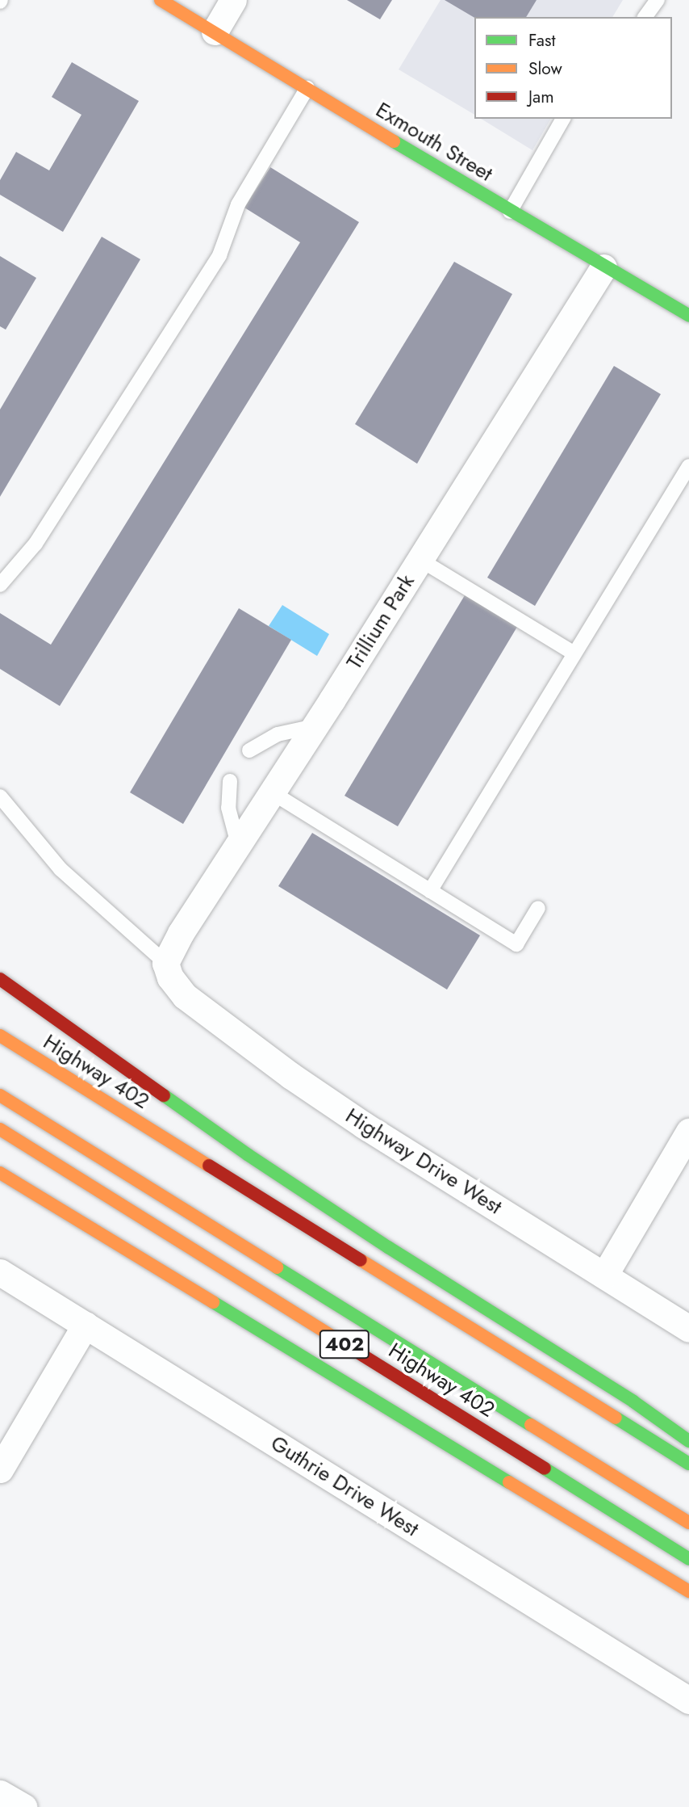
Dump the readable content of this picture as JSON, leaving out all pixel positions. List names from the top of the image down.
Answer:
{
  "streets": {
    "main road": ["Exmouth Street", "Highway 402", "402"],
    "street": ["Trillium Park", "Highway Drive West", "Guthrie Drive West"]
  },
  "crossings": [
    ["Exmouth Street", "Trillium Park"],
    ["Trillium Park", "Highway Drive West"]
  ],
  "legend": ["Fast", "Slow", "Jam"]
}
